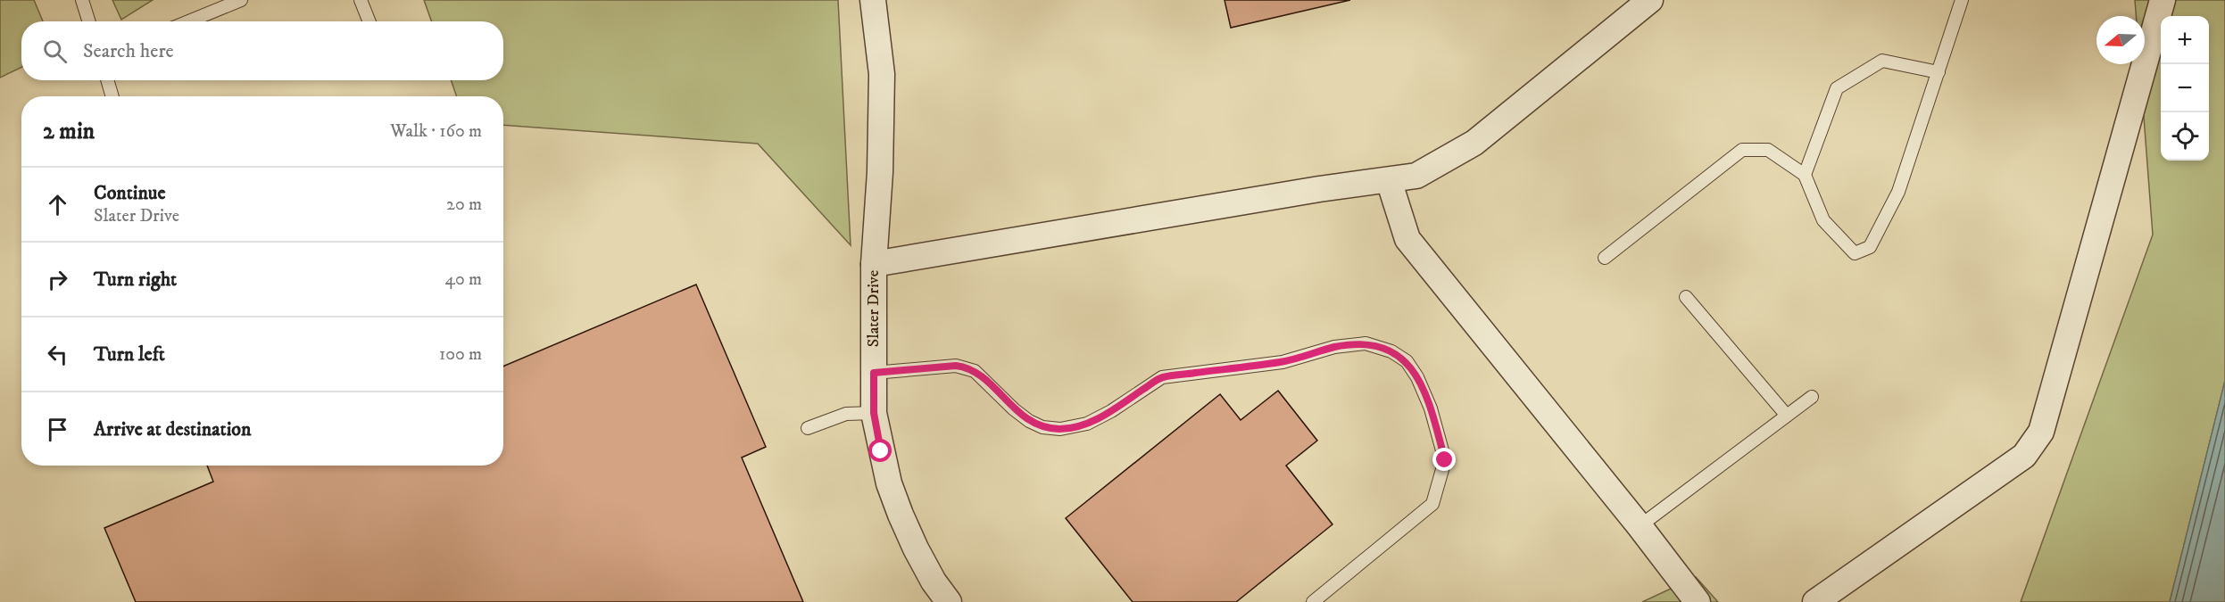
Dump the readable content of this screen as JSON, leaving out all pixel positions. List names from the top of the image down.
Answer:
{
  "streets": {
    "street": ["Slater Drive"]
  },
  "north": "left",
  "page": {
    "map_buttons": ["+", "−"],
    "search": "Search here",
    "heading": ["2 min", "Walk · 160 m"],
    "list": [
      ["Continue", "Slater Drive", "20 m"],
      ["Turn right", "40 m"],
      ["Turn left", "100 m"],
      "Arrive at destination"
    ]
  }
}
